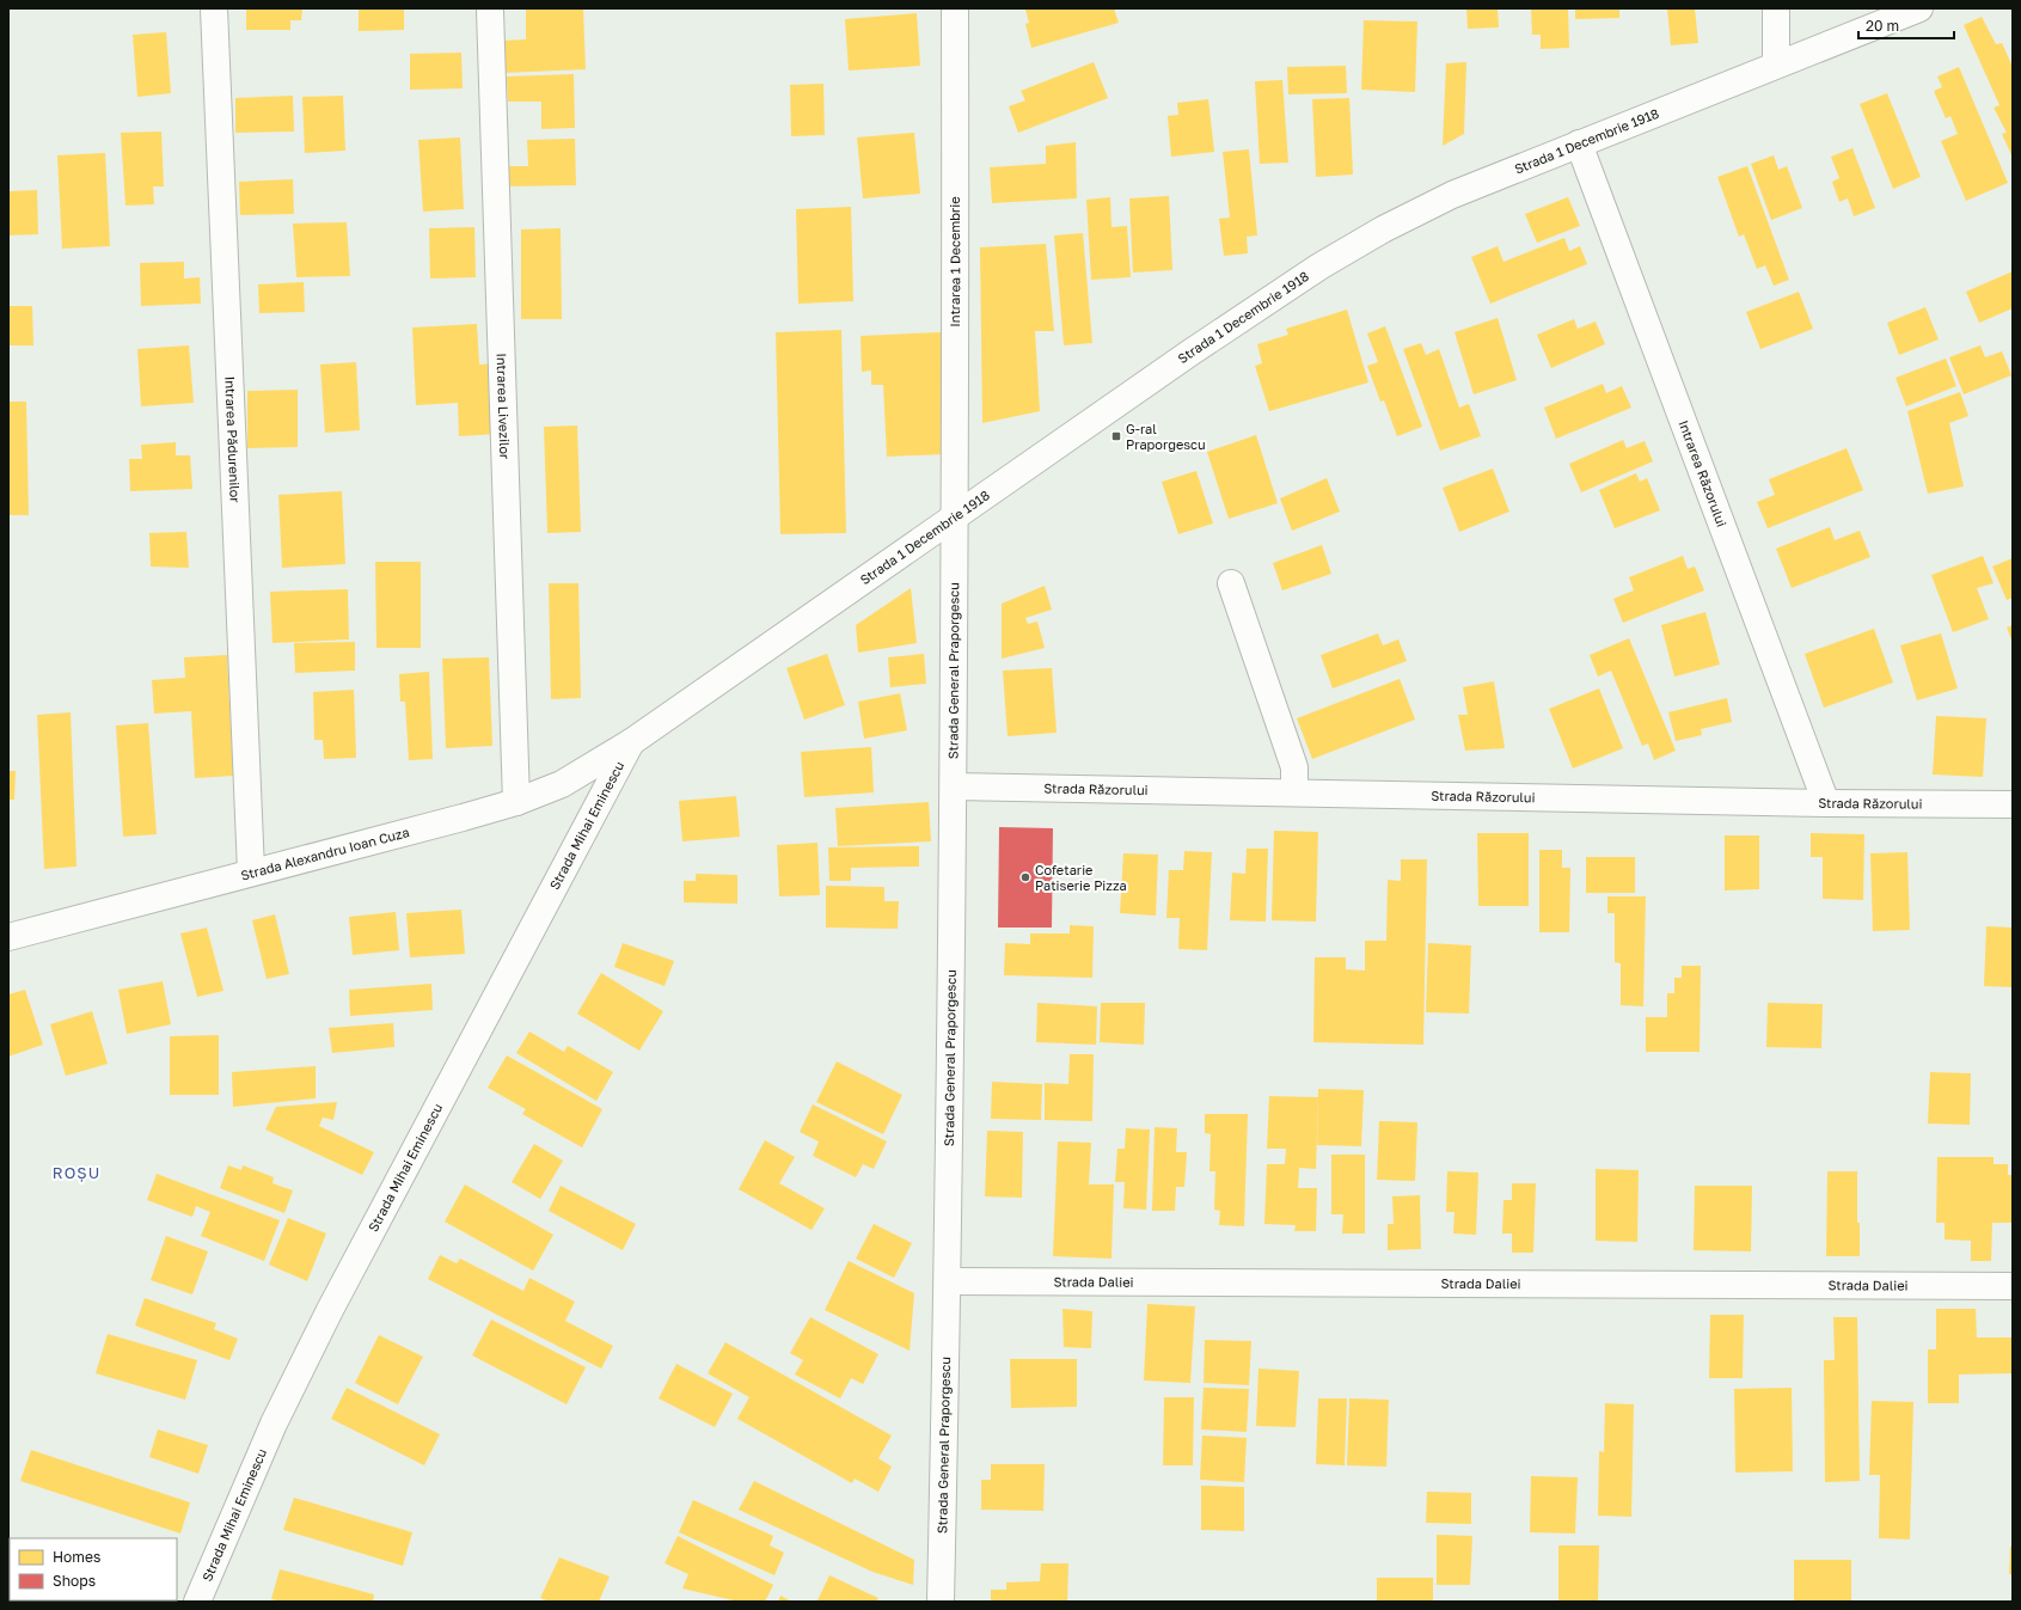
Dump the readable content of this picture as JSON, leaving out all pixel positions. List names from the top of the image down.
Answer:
{
  "streets": {
    "street": [
      "Strada 1 Decembrie 1918",
      "Intrarea 1 Decembrie",
      "Intrarea Livezilor",
      "Intrarea Pădurenilor",
      "Intrarea Răzorului",
      "Strada General Praporgescu",
      "Strada Răzorului",
      "Strada Mihai Eminescu",
      "Strada Alexandru Ioan Cuza",
      "Strada Daliei"
    ]
  },
  "crossings": [
    ["Strada 1 Decembrie 1918", "Intrarea 1 Decembrie"],
    ["Strada 1 Decembrie 1918", "Intrarea Răzorului"],
    ["Strada 1 Decembrie 1918", "Strada General Praporgescu"],
    ["Strada 1 Decembrie 1918", "Strada Mihai Eminescu"],
    ["Strada 1 Decembrie 1918", "Strada Alexandru Ioan Cuza"],
    ["Intrarea 1 Decembrie", "Strada General Praporgescu"],
    ["Intrarea Livezilor", "Strada Alexandru Ioan Cuza"],
    ["Intrarea Pădurenilor", "Strada Alexandru Ioan Cuza"],
    ["Intrarea Răzorului", "Strada Răzorului"],
    ["Strada General Praporgescu", "Strada Răzorului"],
    ["Strada General Praporgescu", "Strada Daliei"],
    ["Strada Mihai Eminescu", "Strada Alexandru Ioan Cuza"]
  ],
  "districts": ["ROȘU"],
  "places": {
    "transit": ["G-ral Praporgescu"],
    "other": ["Cofetarie Patiserie Pizza"]
  },
  "legend": ["Homes", "Shops"],
  "scale_bar": "20 m"
}
